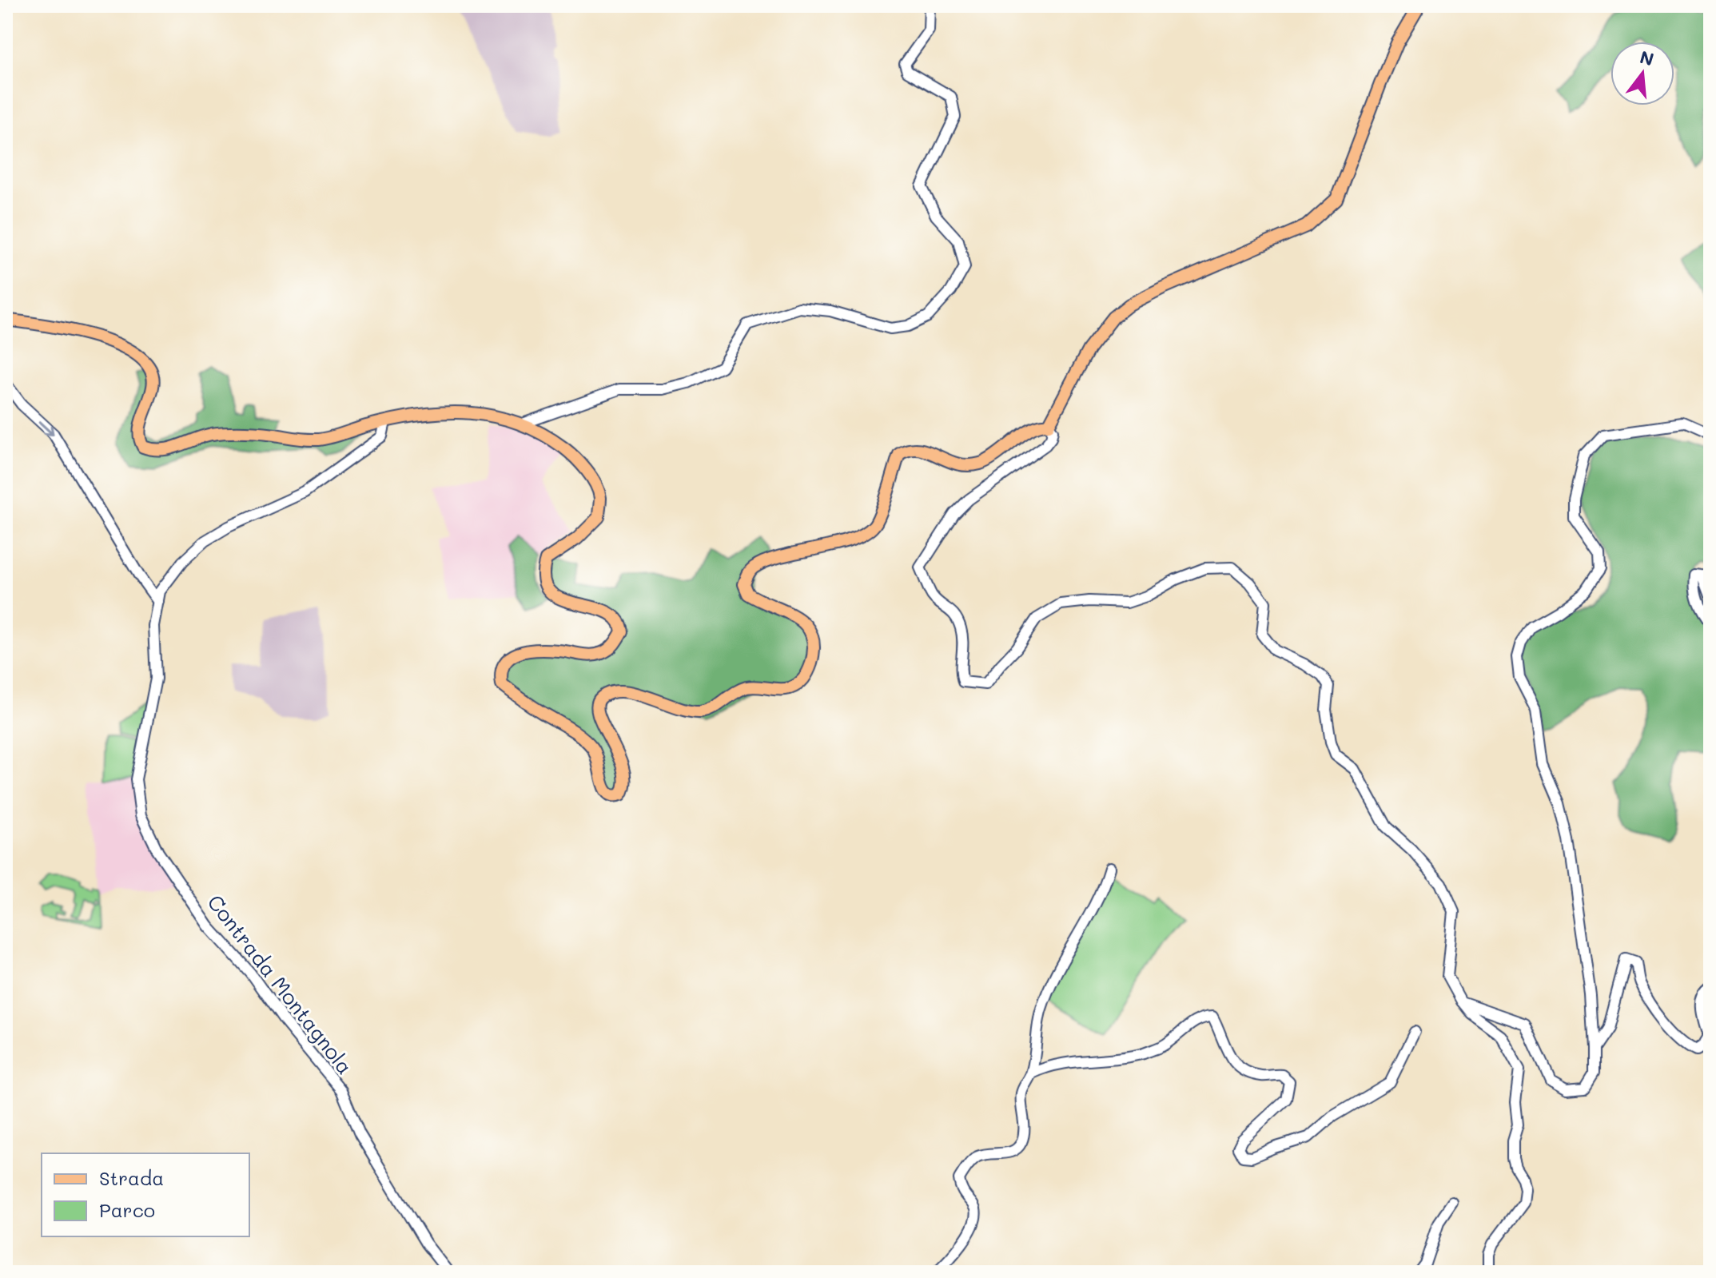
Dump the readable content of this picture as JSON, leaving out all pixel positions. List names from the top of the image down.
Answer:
{
  "streets": {
    "street": ["Contrada Montagnola"]
  },
  "legend": ["Strada", "Parco"],
  "north": "top"
}
